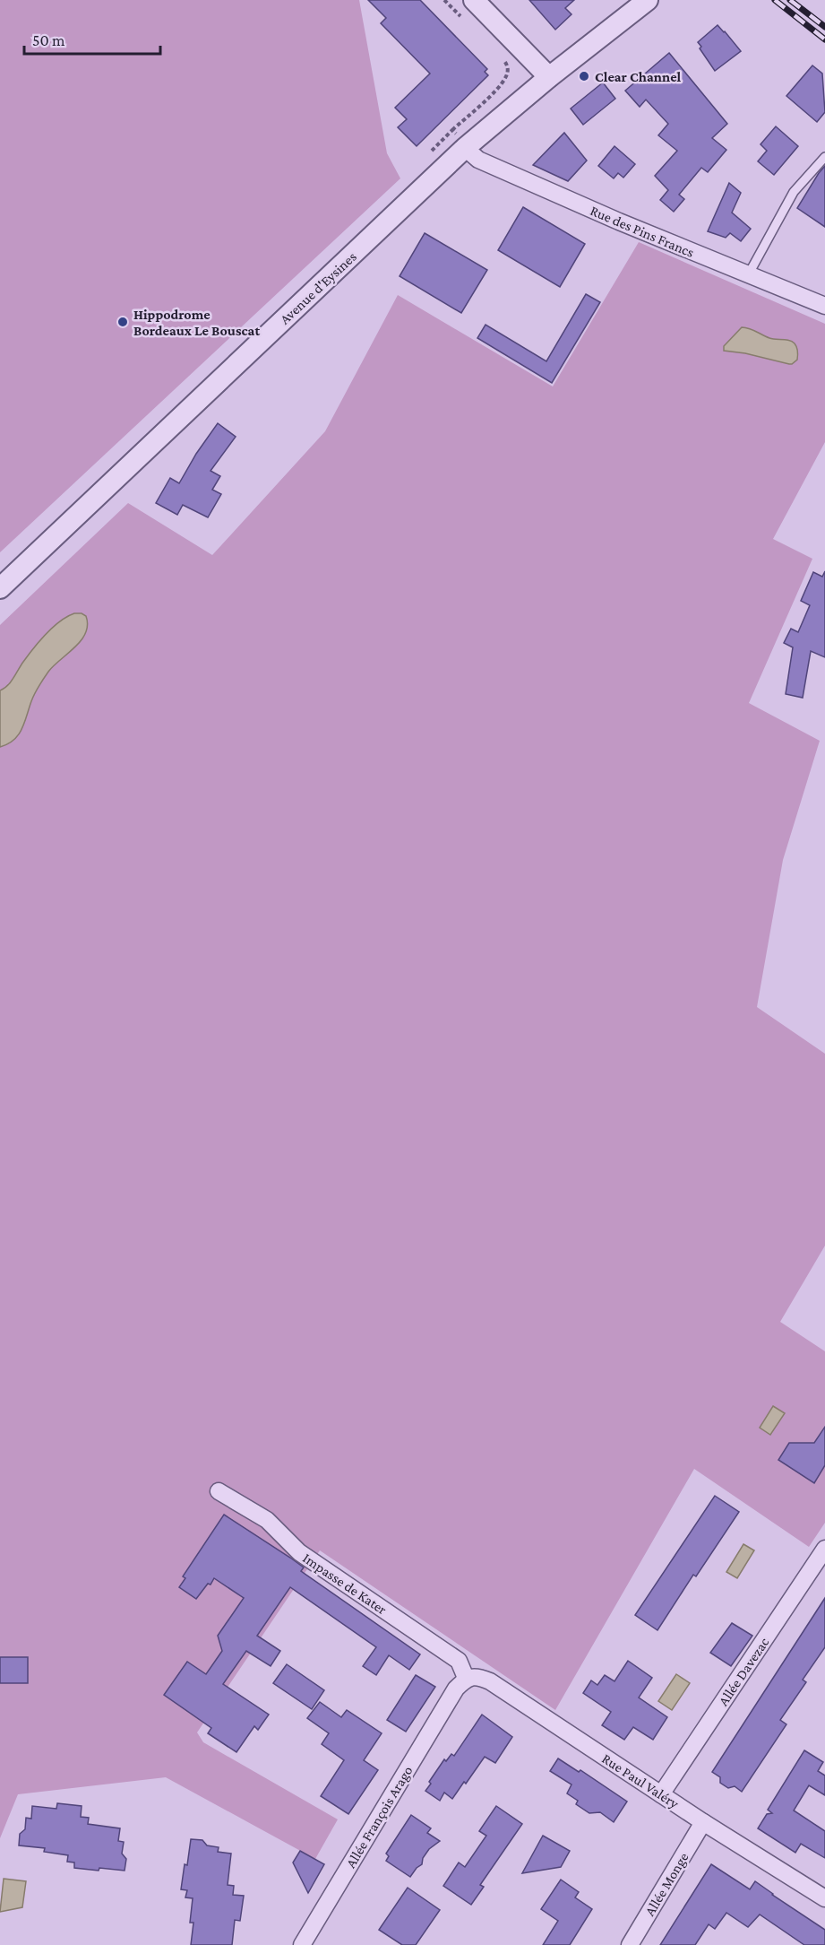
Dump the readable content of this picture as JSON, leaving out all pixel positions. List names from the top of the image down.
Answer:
{
  "streets": {
    "street": [
      "Rue des Pins Francs",
      "Avenue d'Eysines",
      "Impasse de Kater",
      "Allée Davezac",
      "Rue Paul Valéry",
      "Allée François Arago",
      "Allée Monge"
    ]
  },
  "crossings": [
    ["Rue des Pins Francs", "Avenue d'Eysines"],
    ["Impasse de Kater", "Rue Paul Valéry"],
    ["Impasse de Kater", "Allée François Arago"],
    ["Allée Davezac", "Rue Paul Valéry"],
    ["Rue Paul Valéry", "Allée François Arago"],
    ["Rue Paul Valéry", "Allée Monge"]
  ],
  "places": ["Clear Channel", "Hippodrome Bordeaux Le Bouscat"],
  "scale_bar": "50 m"
}
